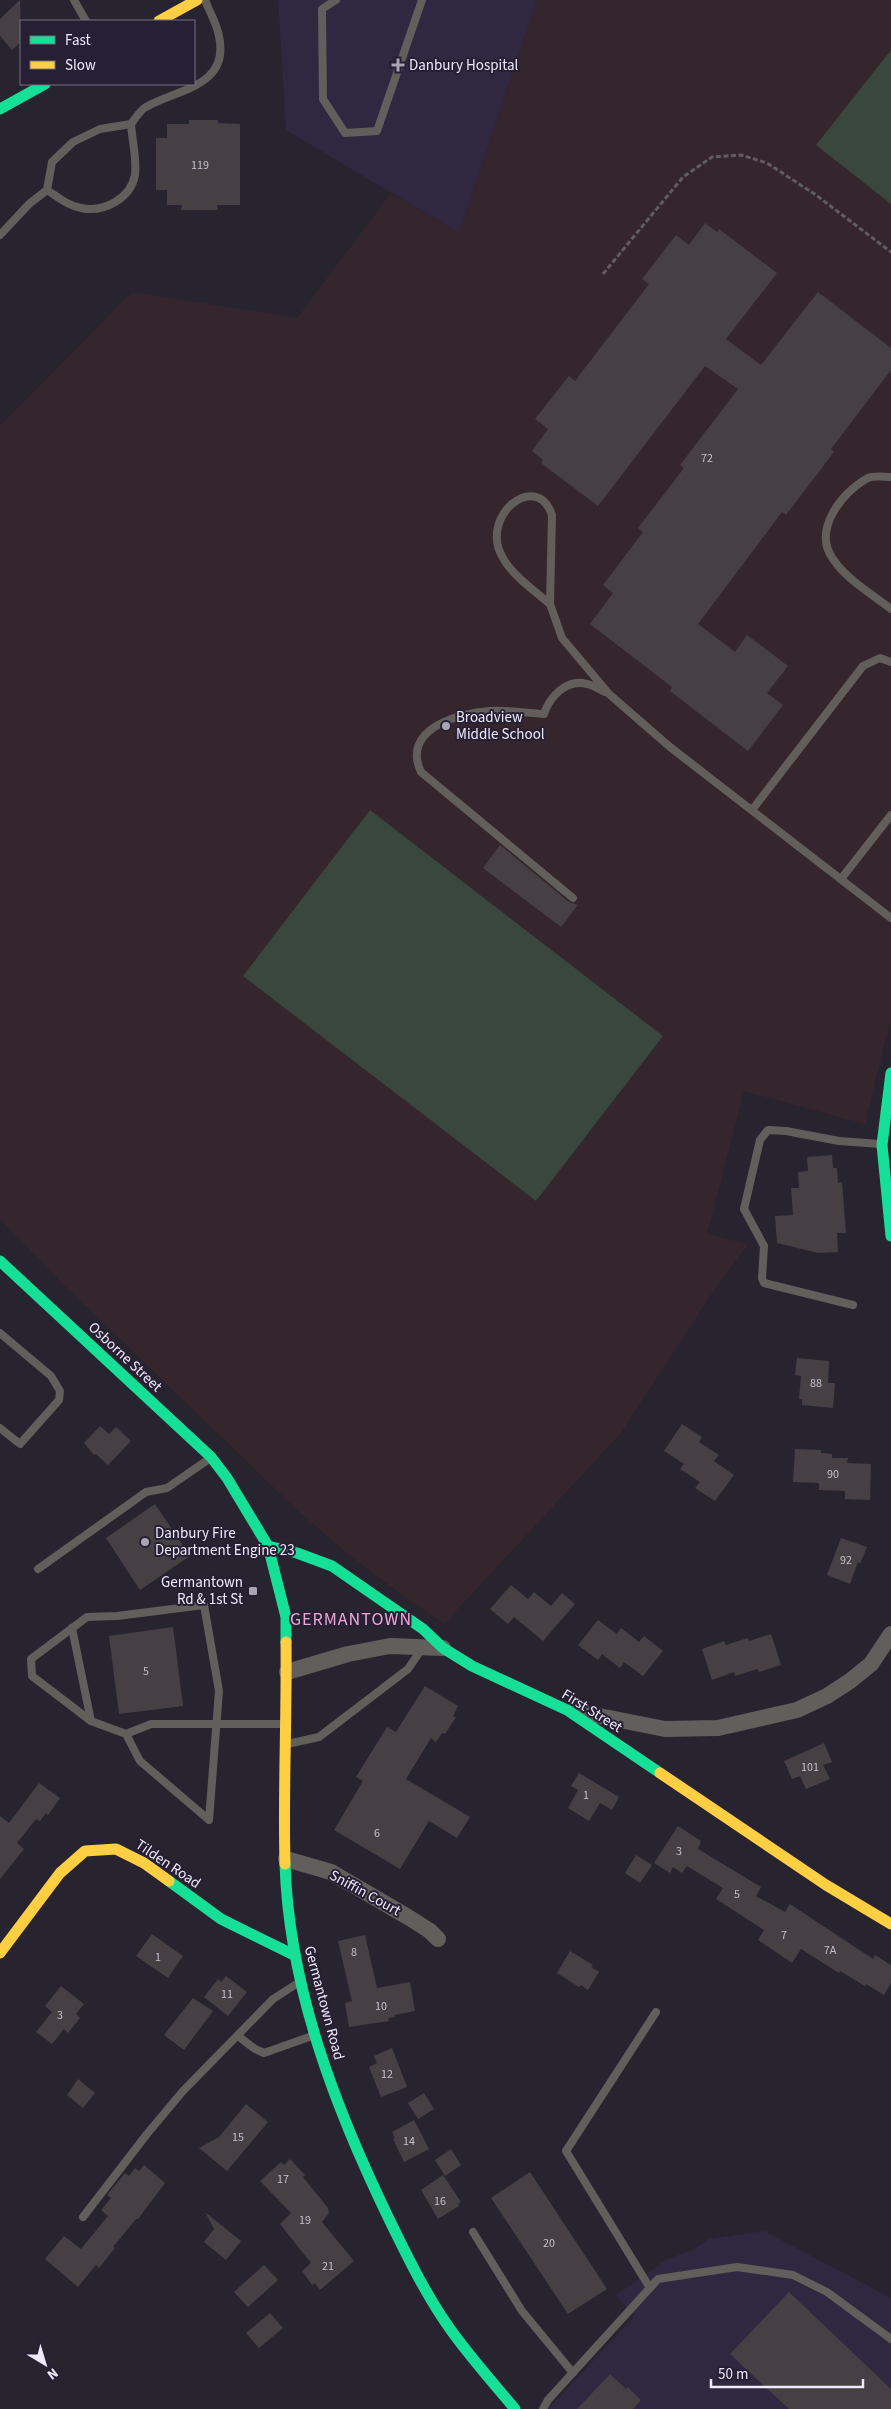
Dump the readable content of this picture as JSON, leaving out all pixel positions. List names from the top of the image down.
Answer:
{
  "streets": {
    "main road": [
      "Osborne Street",
      "First Street",
      "Tilden Road",
      "Germantown Road"
    ],
    "street": ["Sniffin Court"]
  },
  "crossings": [
    ["Osborne Street", "Germantown Road"],
    ["First Street", "Germantown Road"],
    ["Tilden Road", "Germantown Road"],
    ["Sniffin Court", "Germantown Road"]
  ],
  "districts": ["GERMANTOWN"],
  "places": {
    "health": ["Danbury Hospital"],
    "other": ["Broadview Middle School", "Danbury Fire Department Engine 23"],
    "transit": ["Germantown Rd & 1st St"]
  },
  "house_numbers": [
    "119",
    "72",
    "88",
    "90",
    "92",
    "5",
    "101",
    "1",
    "6",
    "3",
    "5",
    "7",
    "7A",
    "8",
    "1",
    "11",
    "10",
    "3",
    "12",
    "15",
    "14",
    "17",
    "16",
    "19",
    "20",
    "21"
  ],
  "legend": ["Fast", "Slow"],
  "scale_bar": "50 m",
  "north": "bottom right"
}
